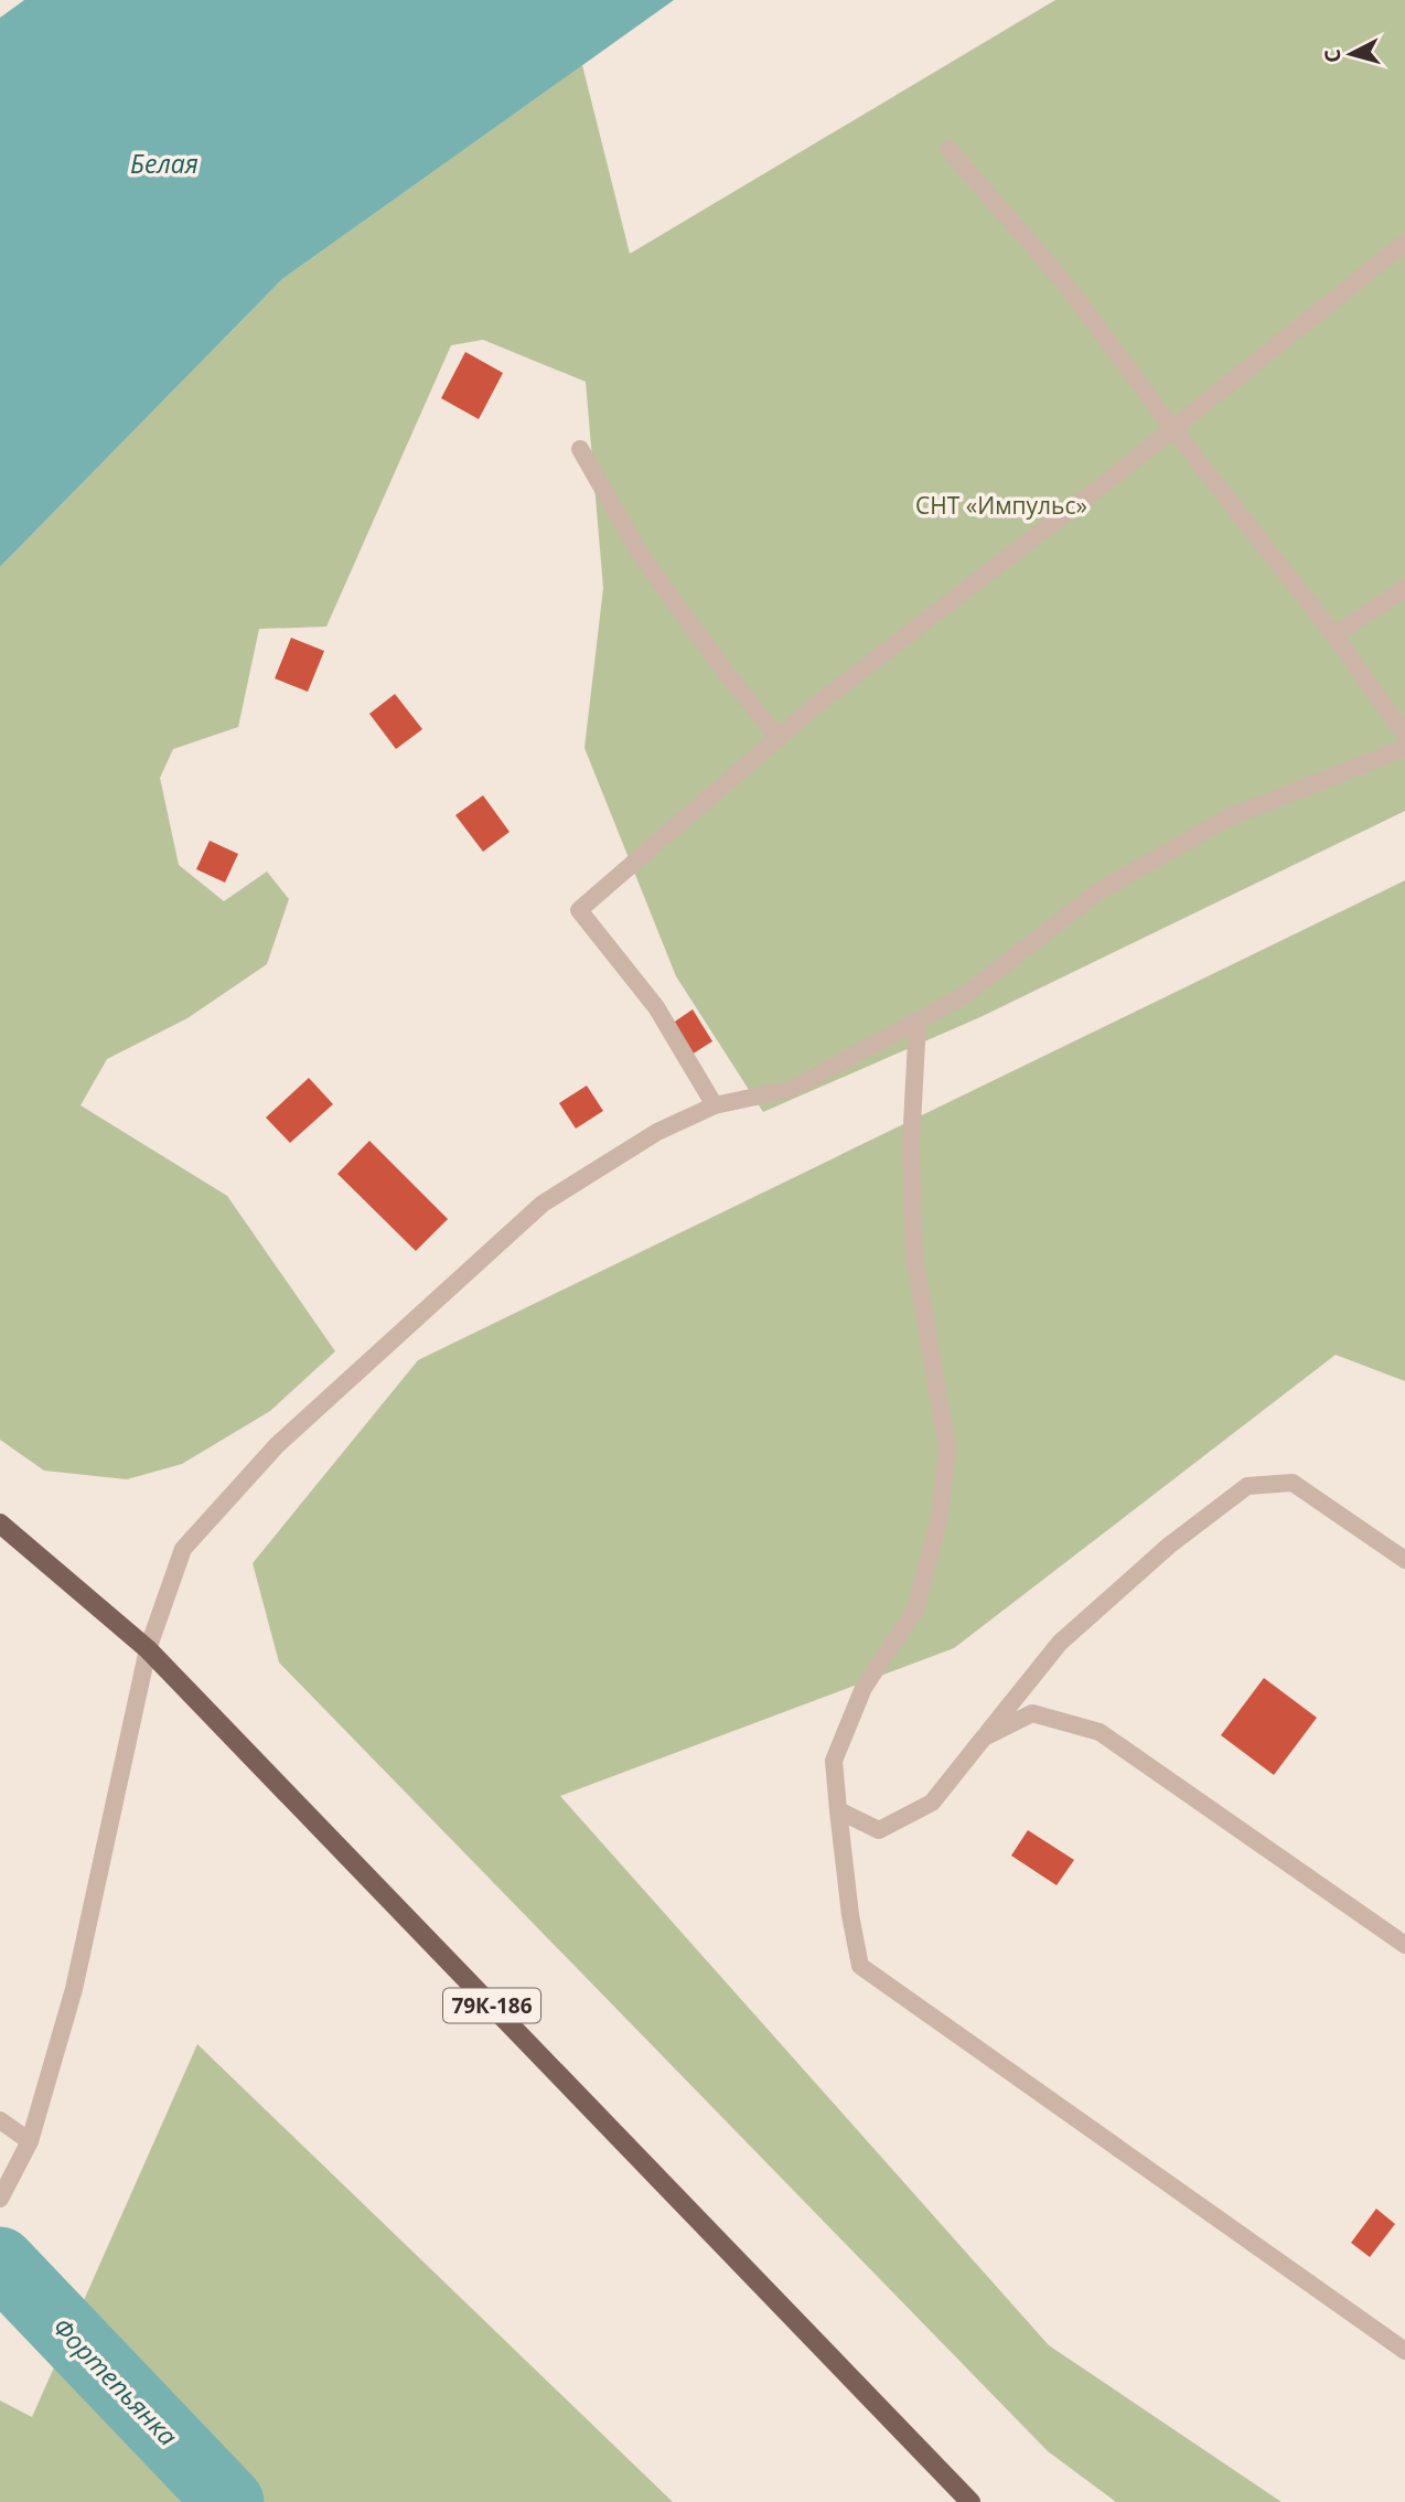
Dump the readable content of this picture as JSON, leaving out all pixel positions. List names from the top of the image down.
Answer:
{
  "streets": {
    "main road": ["79К-186"]
  },
  "water": ["Белая", "Фортепьянка"],
  "parks": ["СНТ «Импульс»"],
  "north": "left"
}
